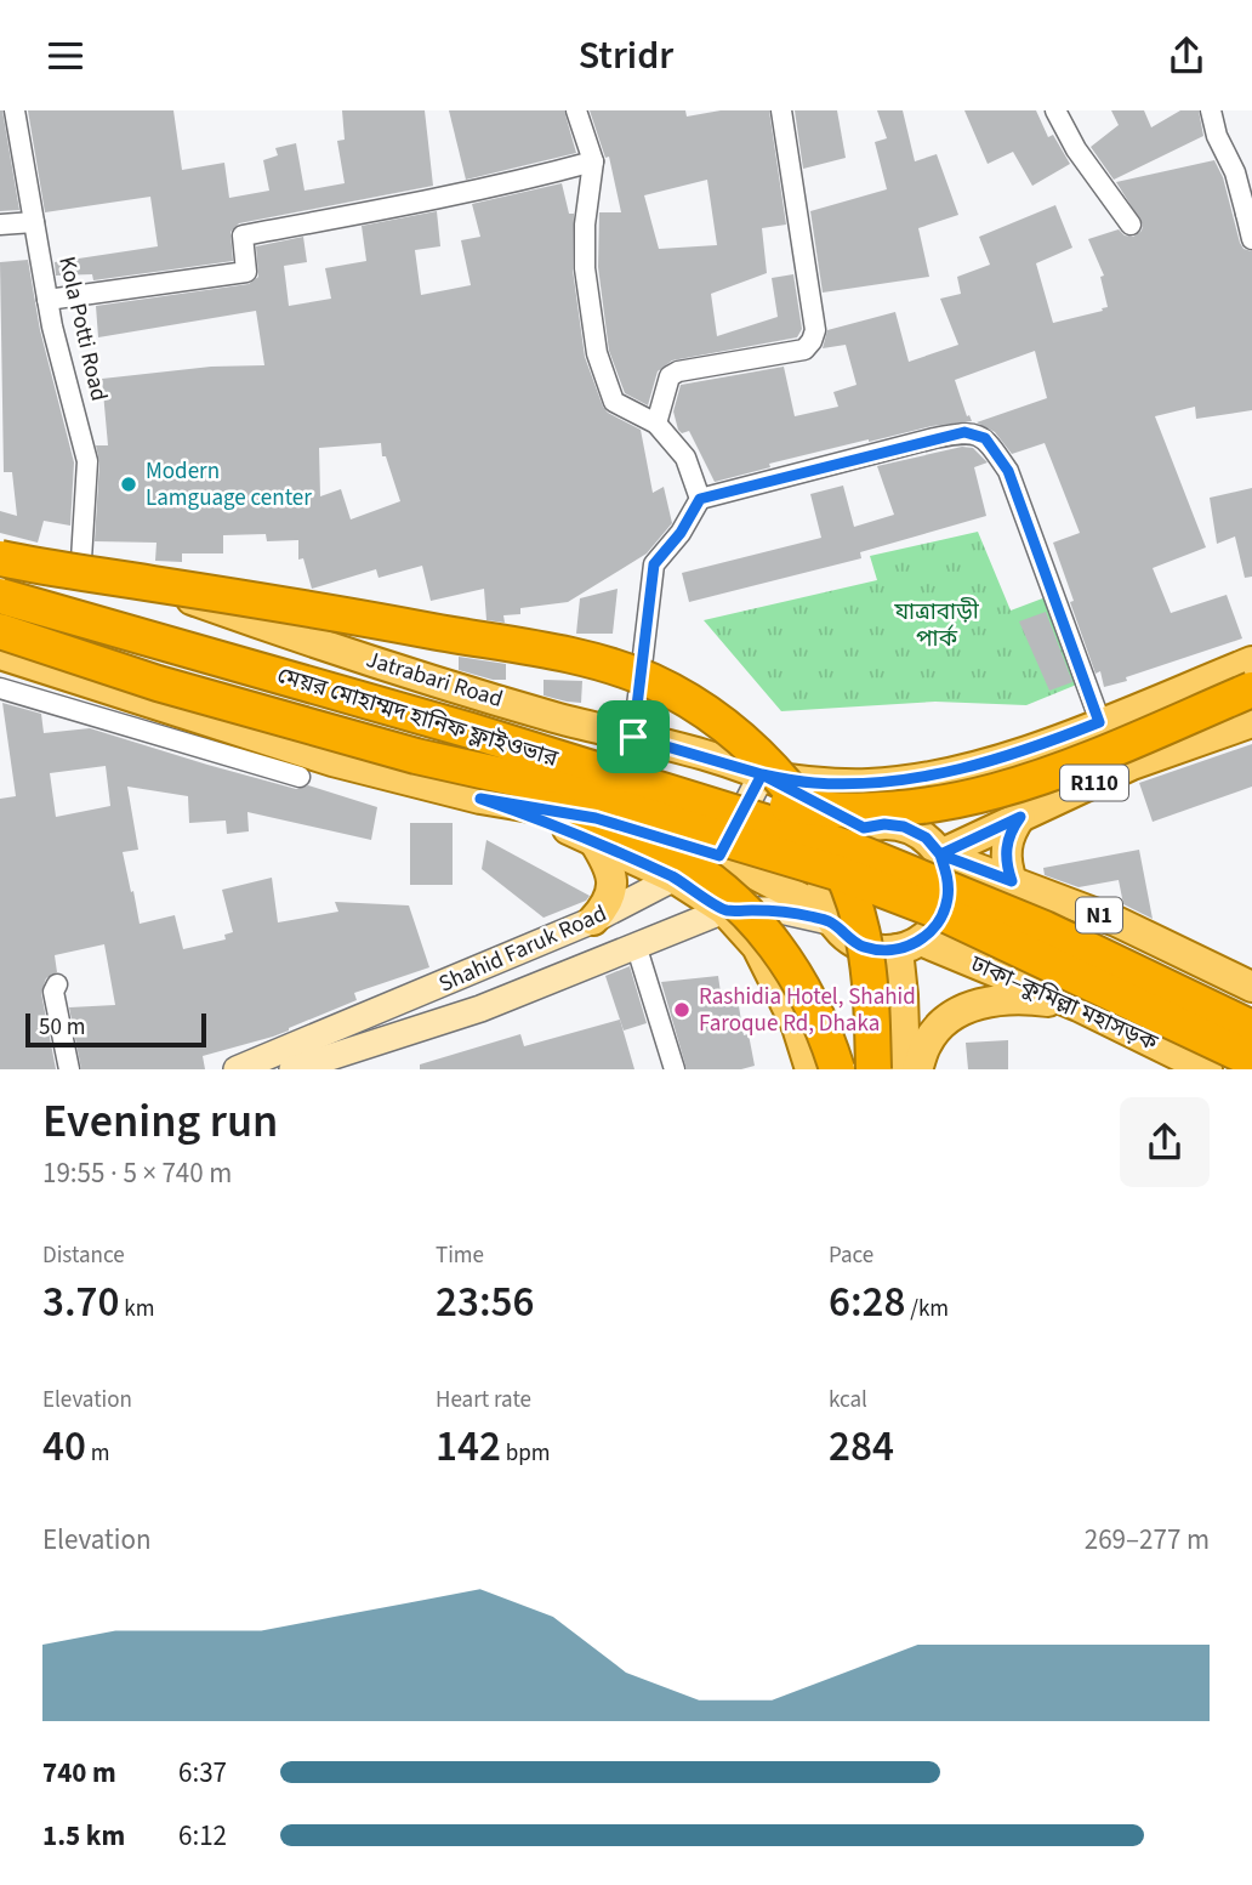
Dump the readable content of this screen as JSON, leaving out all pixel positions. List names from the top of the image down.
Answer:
{
  "streets": {
    "highway": ["মেয়র মোহাম্মদ হানিফ ফ্লাইওভার", "N1"],
    "main road": [
      "Jatrabari Road",
      "R110",
      "Shahid Faruk Road",
      "ঢাকা–কুমিল্লা মহাসড়ক"
    ],
    "street": ["Kola Potti Road"]
  },
  "crossings": [
    ["Kola Potti Road", "Jatrabari Road"],
    ["Jatrabari Road", "R110"],
    ["Jatrabari Road", "N1"],
    ["Jatrabari Road", "Shahid Faruk Road"],
    ["Jatrabari Road", "ঢাকা–কুমিল্লা মহাসড়ক"],
    ["R110", "N1"],
    ["R110", "Shahid Faruk Road"],
    ["R110", "ঢাকা–কুমিল্লা মহাসড়ক"],
    ["N1", "Shahid Faruk Road"],
    ["N1", "ঢাকা–কুমিল্লা মহাসড়ক"],
    ["Shahid Faruk Road", "ঢাকা–কুমিল্লা মহাসড়ক"]
  ],
  "parks": ["যাত্রাবাড়ী পার্ক"],
  "places": ["Modern Lamguage center", "Rashidia Hotel, Shahid Faroque Rd, Dhaka"],
  "scale_bar": "50 m",
  "page": {
    "header": "Stridr",
    "scale": "50 m",
    "heading": ["Evening run", "19:55 · 5 × 740 m"],
    "stats": [
      ["Distance", "3.70 km"],
      ["Time", "23:56"],
      ["Pace", "6:28 /km"],
      ["Elevation", "40 m"],
      ["Heart rate", "142 bpm"],
      ["kcal", "284"]
    ],
    "chart": ["Elevation", "269–277 m"],
    "list": [
      {
        "name": "740 m",
        "note": "6:37"
      },
      {
        "name": "1.5 km",
        "note": "6:12"
      }
    ]
  }
}
